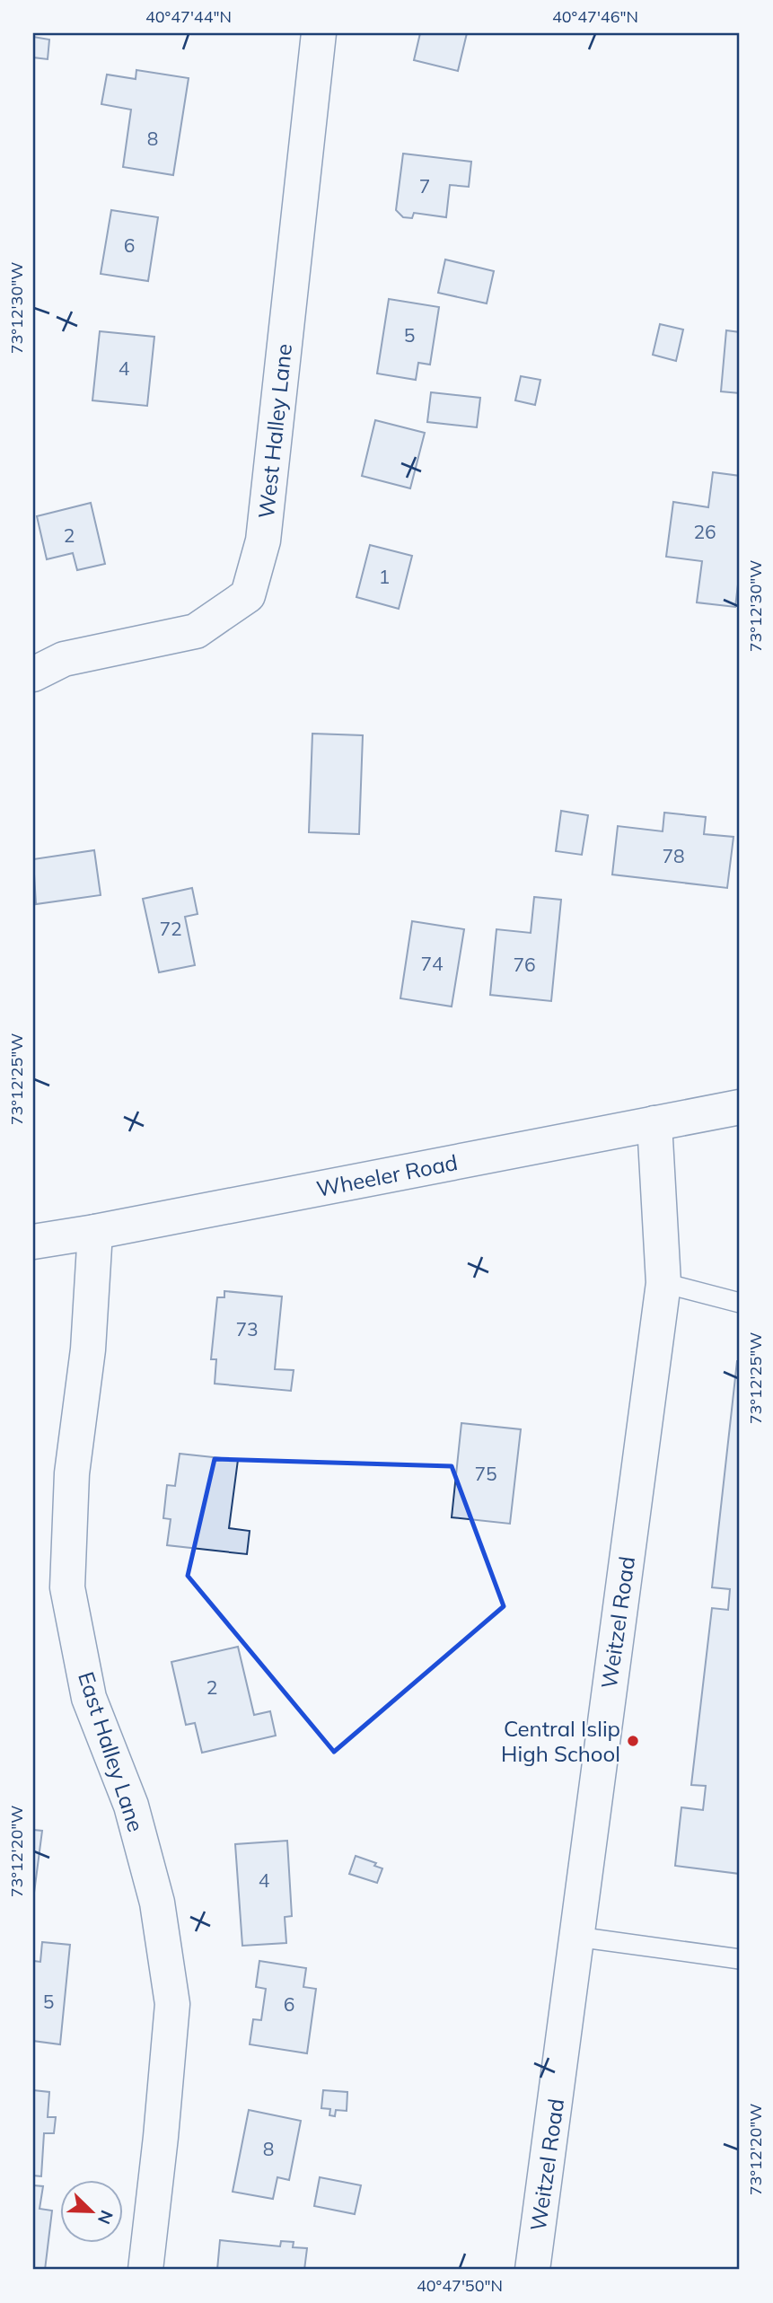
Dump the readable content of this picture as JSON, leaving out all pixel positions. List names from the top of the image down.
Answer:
{
  "streets": {
    "street": [
      "West Halley Lane",
      "Wheeler Road",
      "Weitzel Road",
      "East Halley Lane"
    ]
  },
  "crossings": [
    ["Wheeler Road", "Weitzel Road"],
    ["Wheeler Road", "East Halley Lane"]
  ],
  "places": ["Central Islip High School"],
  "house_numbers": [
    "8",
    "7",
    "6",
    "5",
    "4",
    "26",
    "2",
    "1",
    "78",
    "72",
    "74",
    "76",
    "73",
    "75",
    "2",
    "4",
    "5",
    "6",
    "8"
  ],
  "north": "bottom right",
  "coordinates": [
    "40°47'44\"N",
    "40°47'46\"N",
    "73°12'30\"W",
    "73°12'25\"W",
    "73°12'20\"W",
    "40°47'50\"N"
  ]
}
